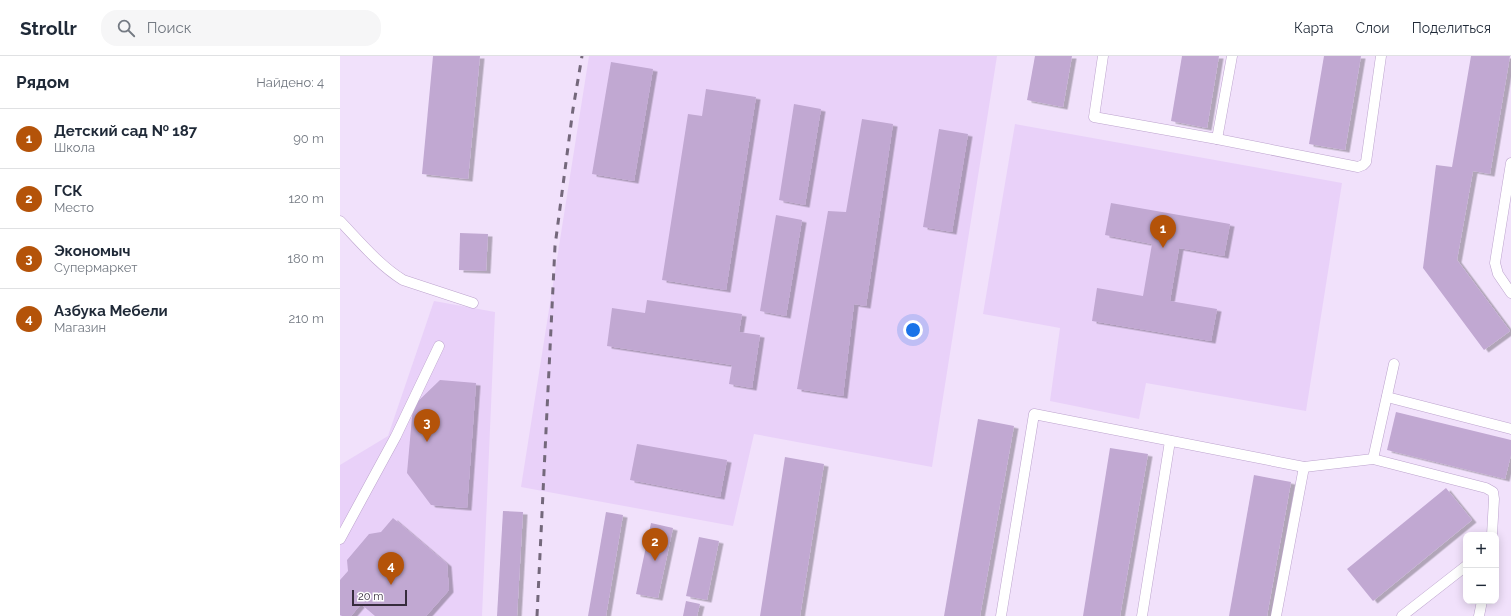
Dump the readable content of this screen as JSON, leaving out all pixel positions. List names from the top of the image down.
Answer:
{
  "scale_bar": "20 m",
  "page": {
    "header": "Strollr",
    "search": "Поиск",
    "nav": ["Карта", "Слои", "Поделиться"],
    "heading": ["Рядом", "Найдено: 4"],
    "list": [
      {
        "mark": "1",
        "name": "Детский сад № 187",
        "note": "Школа",
        "value": "90 m"
      },
      {
        "mark": "2",
        "name": "ГСК",
        "note": "Место",
        "value": "120 m"
      },
      {
        "mark": "3",
        "name": "Экономыч",
        "note": "Супермаркет",
        "value": "180 m"
      },
      {
        "mark": "4",
        "name": "Азбука Мебели",
        "note": "Магазин",
        "value": "210 m"
      }
    ],
    "pins": [
      "1",
      "3",
      "2",
      "4"
    ],
    "map_buttons": ["+", "−"],
    "scale": "20 m"
  }
}
